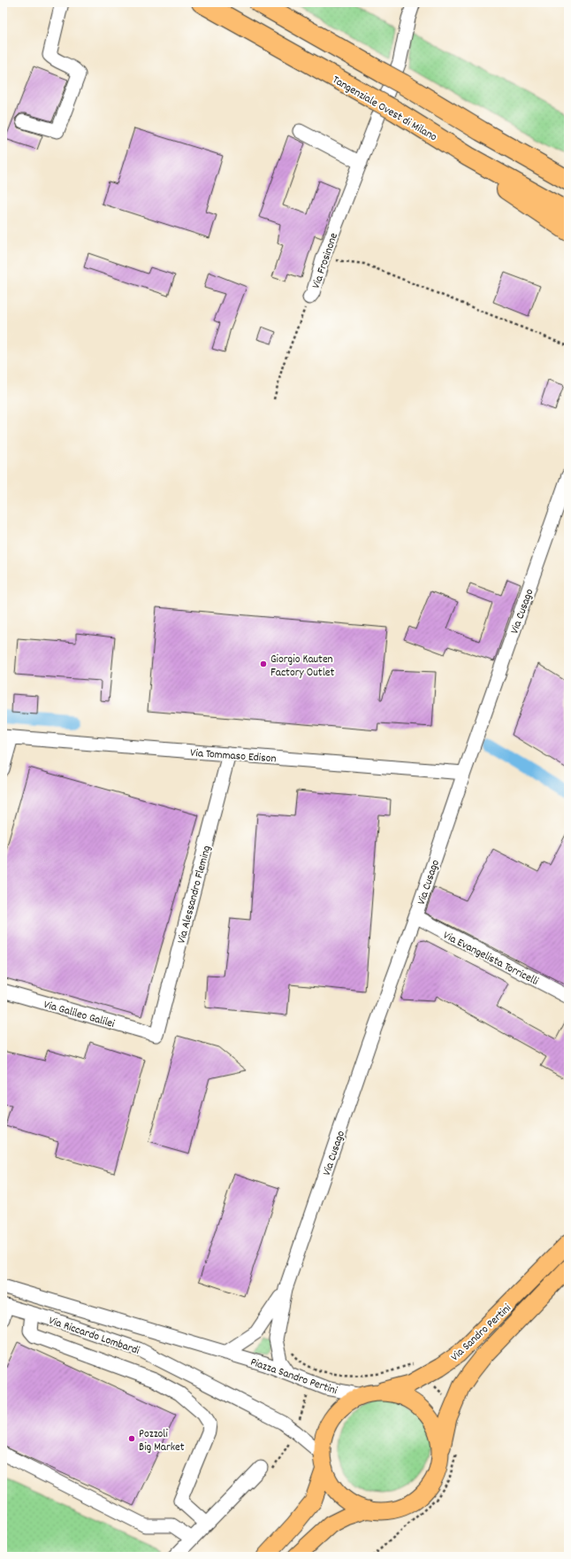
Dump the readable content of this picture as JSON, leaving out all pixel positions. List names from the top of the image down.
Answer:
{
  "streets": {
    "highway": ["Tangenziale Ovest di Milano"],
    "main road": ["Via Sandro Pertini", "Piazza Sandro Pertini"],
    "street": [
      "Via Frosinone",
      "Via Cusago",
      "Via Tommaso Edison",
      "Via Alessandro Fleming",
      "Via Evangelista Torricelli",
      "Via Galileo Galilei",
      "Via Riccardo Lombardi"
    ]
  },
  "crossings": [
    ["Via Cusago", "Via Tommaso Edison"],
    ["Via Cusago", "Via Evangelista Torricelli"],
    ["Via Cusago", "Via Riccardo Lombardi"],
    ["Via Cusago", "Piazza Sandro Pertini"],
    ["Via Tommaso Edison", "Via Alessandro Fleming"],
    ["Via Alessandro Fleming", "Via Galileo Galilei"],
    ["Via Sandro Pertini", "Piazza Sandro Pertini"],
    ["Via Riccardo Lombardi", "Piazza Sandro Pertini"]
  ],
  "places": ["Giorgio Kauten Factory Outlet", "Pozzoli Big Market"]
}
